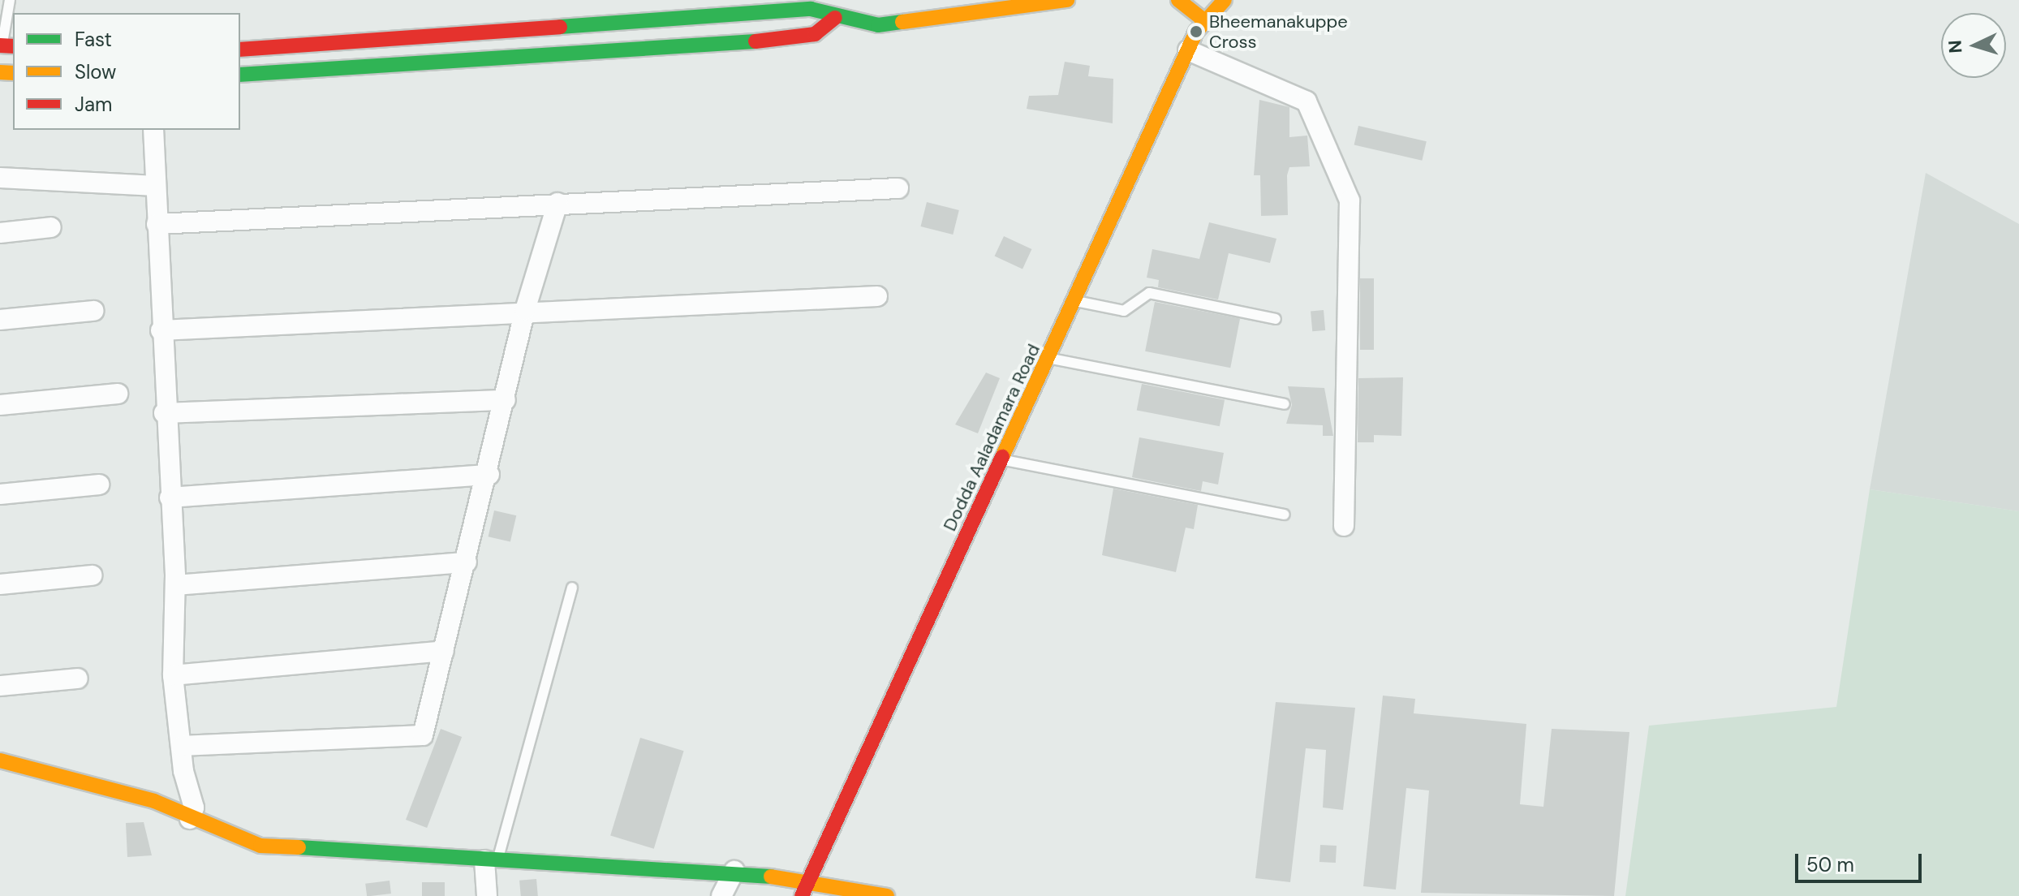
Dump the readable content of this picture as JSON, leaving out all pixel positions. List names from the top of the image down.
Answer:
{
  "streets": {
    "street": ["Dodda Aaladamara Road"]
  },
  "places": ["Bheemanakuppe Cross"],
  "legend": ["Fast", "Slow", "Jam"],
  "scale_bar": "50 m",
  "north": "left"
}
